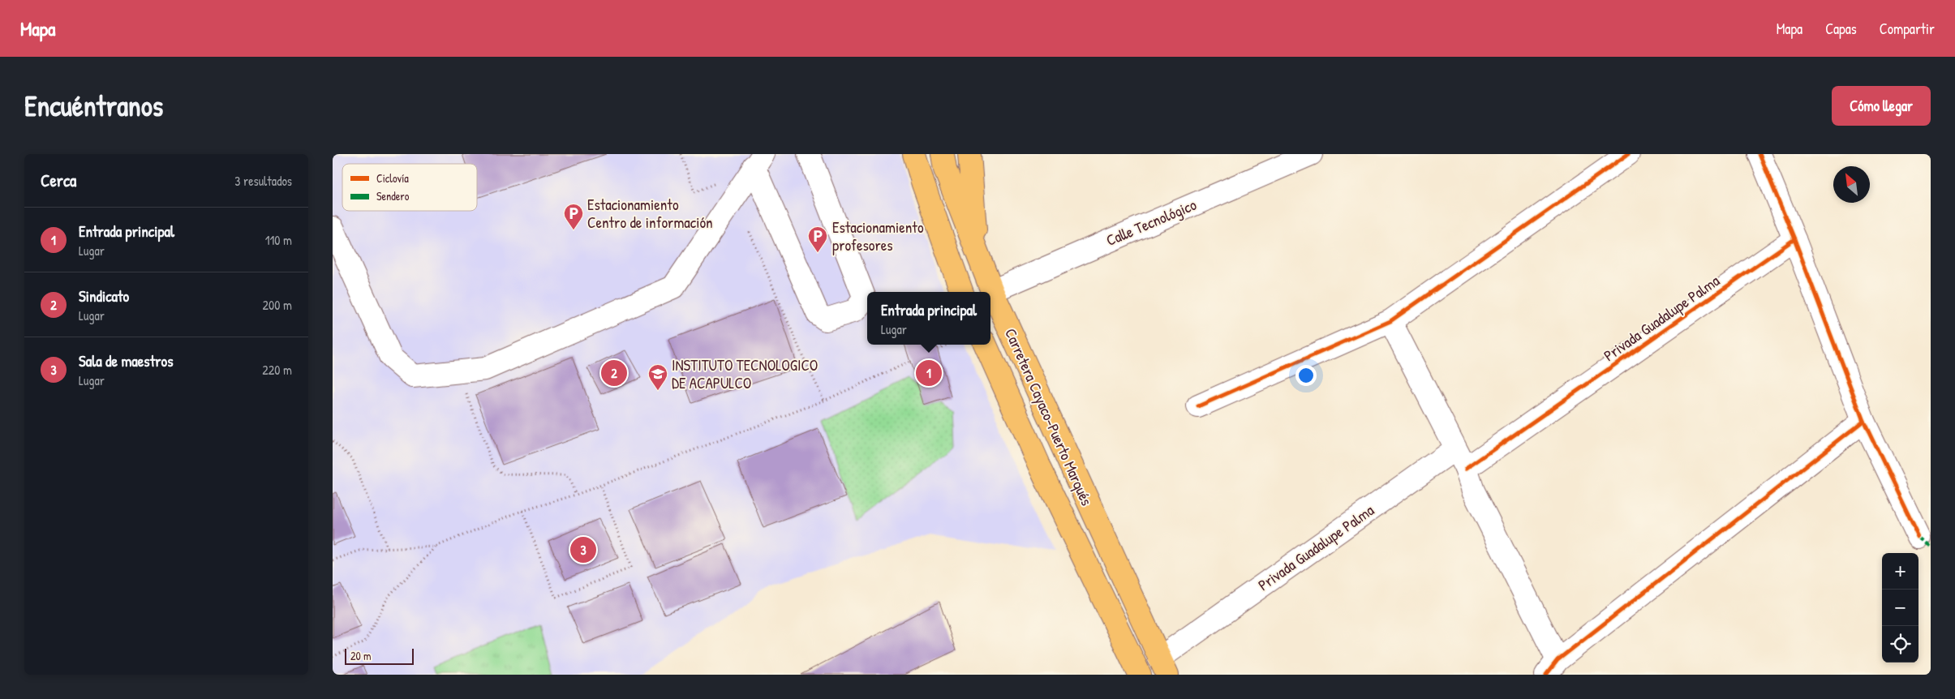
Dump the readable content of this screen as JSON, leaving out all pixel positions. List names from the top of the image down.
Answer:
{
  "streets": {
    "main road": ["Carretera Cayaco-Puerto Marqués"],
    "street": ["Calle Tecnológico", "Privada Guadalupe Palma"]
  },
  "crossings": [
    ["Calle Tecnológico", "Carretera Cayaco-Puerto Marqués"],
    ["Privada Guadalupe Palma", "Carretera Cayaco-Puerto Marqués"]
  ],
  "places": {
    "parking": ["Estacionamiento Centro de información", "Estacionamiento profesores"],
    "school or university": ["INSTITUTO TECNOLOGICO DE ACAPULCO"]
  },
  "legend": ["Ciclovía", "Sendero"],
  "scale_bar": "20 m",
  "north": "top left",
  "page": {
    "header": "Mapa",
    "nav": ["Mapa", "Capas", "Compartir"],
    "buttons": "Cómo llegar",
    "title": "Encuéntranos",
    "heading": ["Cerca", "3 resultados"],
    "list": [
      {
        "mark": "1",
        "name": "Entrada principal",
        "note": "Lugar",
        "value": "110 m"
      },
      {
        "mark": "2",
        "name": "Sindicato",
        "note": "Lugar",
        "value": "200 m"
      },
      {
        "mark": "3",
        "name": "Sala de maestros",
        "note": "Lugar",
        "value": "220 m"
      }
    ],
    "popup": ["Entrada principal", "Lugar"],
    "pins": ["1", "2", "3"],
    "map_buttons": ["+", "−"],
    "scale": "20 m"
  }
}
